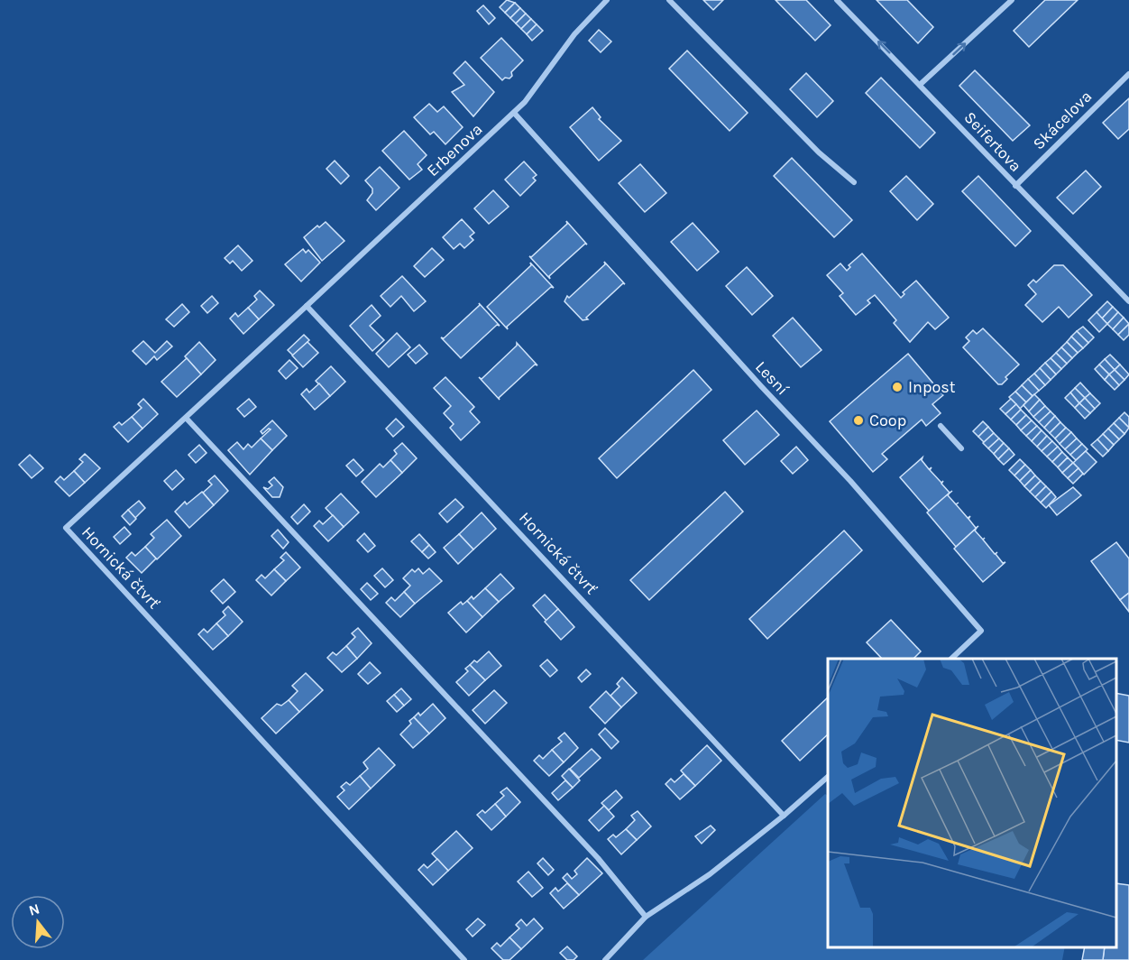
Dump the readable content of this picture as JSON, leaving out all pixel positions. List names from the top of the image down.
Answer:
{
  "streets": {
    "street": [
      "Skácelova",
      "Seifertova",
      "Erbenova",
      "Lesní",
      "Hornická čtvrť"
    ]
  },
  "crossings": [
    ["Skácelova", "Seifertova"],
    ["Erbenova", "Lesní"],
    ["Erbenova", "Hornická čtvrť"]
  ],
  "places": ["Inpost", "Coop"],
  "north": "top"
}
